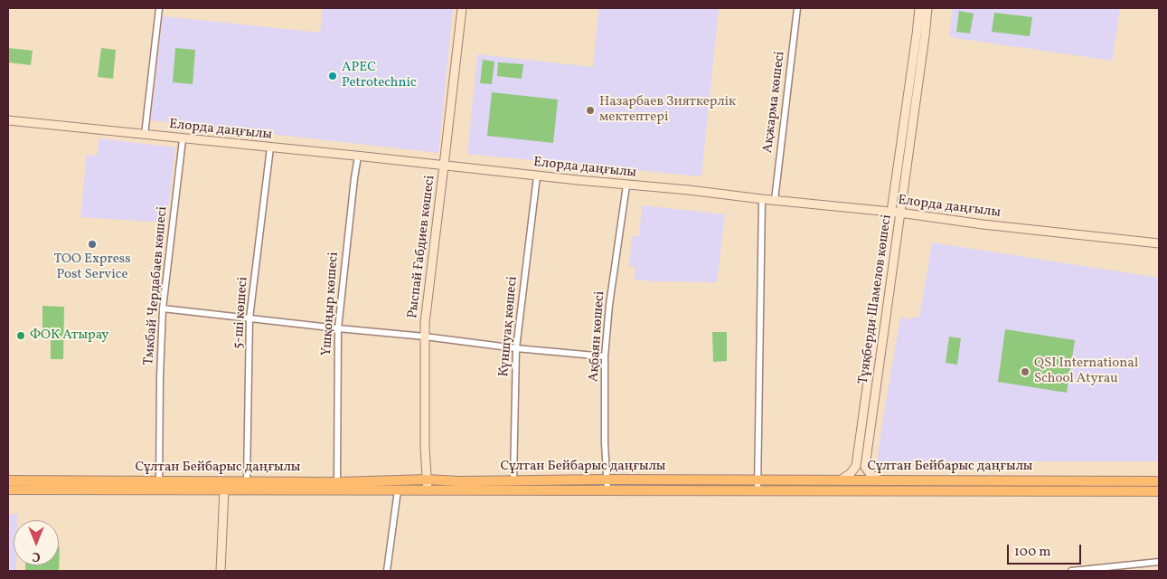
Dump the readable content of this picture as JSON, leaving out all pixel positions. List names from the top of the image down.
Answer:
{
  "streets": {
    "main road": ["Сұлтан Бейбарыс даңғылы"],
    "street": [
      "Ақжарма көшесі",
      "Елорда даңғылы",
      "Рыспай Ғабдиев көшесі",
      "Тмкбай Чердабаев көшесі",
      "Тұяқберди Шамелов көшесі",
      "Үшқоңыр көшесі",
      "5-ші көшесі",
      "Күншуақ көшесі",
      "Ақбаян көшесі"
    ]
  },
  "crossings": [
    ["Ақжарма көшесі", "Елорда даңғылы"],
    ["Елорда даңғылы", "Рыспай Ғабдиев көшесі"],
    ["Елорда даңғылы", "Тмкбай Чердабаев көшесі"],
    ["Елорда даңғылы", "Тұяқберди Шамелов көшесі"],
    ["Елорда даңғылы", "Үшқоңыр көшесі"],
    ["Елорда даңғылы", "5-ші көшесі"],
    ["Елорда даңғылы", "Күншуақ көшесі"],
    ["Елорда даңғылы", "Ақбаян көшесі"],
    ["Рыспай Ғабдиев көшесі", "Сұлтан Бейбарыс даңғылы"],
    ["Тмкбай Чердабаев көшесі", "Сұлтан Бейбарыс даңғылы"],
    ["Тұяқберди Шамелов көшесі", "Сұлтан Бейбарыс даңғылы"],
    ["Үшқоңыр көшесі", "Сұлтан Бейбарыс даңғылы"],
    ["5-ші көшесі", "Сұлтан Бейбарыс даңғылы"],
    ["Күншуақ көшесі", "Сұлтан Бейбарыс даңғылы"],
    ["Ақбаян көшесі", "Сұлтан Бейбарыс даңғылы"]
  ],
  "places": [
    "APEC Petrotechnic",
    "Назарбаев Зияткерлік мектептері",
    "ТОО Express Post Service",
    "ФОК Атырау",
    "QSI International School Atyrau"
  ],
  "scale_bar": "100 m",
  "north": "bottom"
}
